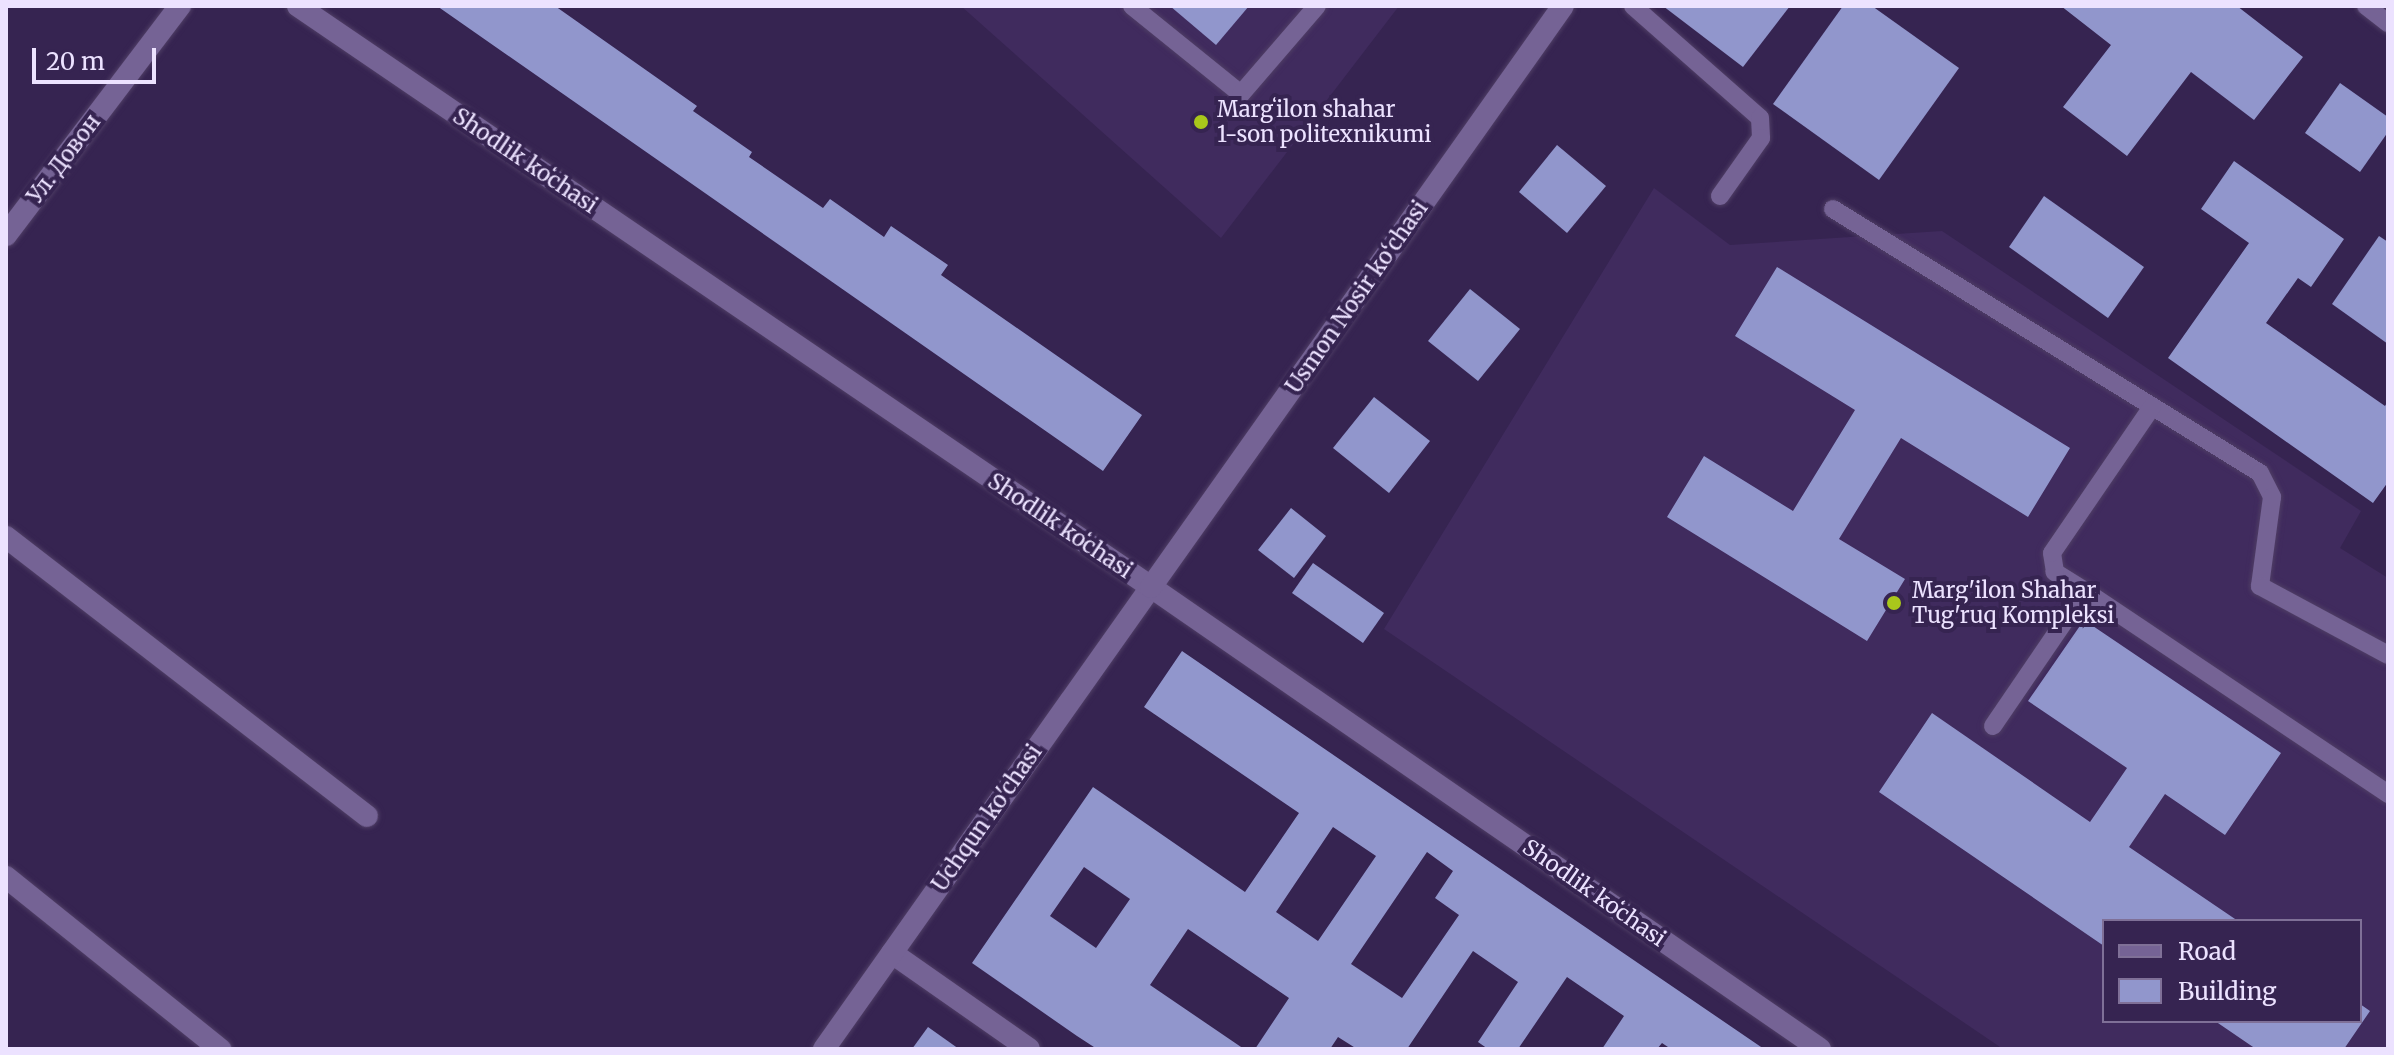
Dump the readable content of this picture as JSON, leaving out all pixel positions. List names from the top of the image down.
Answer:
{
  "streets": {
    "street": [
      "Ул. Довон",
      "Shodlik koʻchasi",
      "Usmon Nosir ko‘chasi",
      "Uchqun ko'chasi"
    ]
  },
  "crossings": [
    ["Shodlik koʻchasi", "Usmon Nosir ko‘chasi"],
    ["Shodlik koʻchasi", "Uchqun ko'chasi"],
    ["Usmon Nosir ko‘chasi", "Uchqun ko'chasi"]
  ],
  "places": ["Margʻilon shahar 1-son politexnikumi", "Marg'ilon Shahar Tug'ruq Kompleksi"],
  "legend": ["Road", "Building"],
  "scale_bar": "20 m"
}
